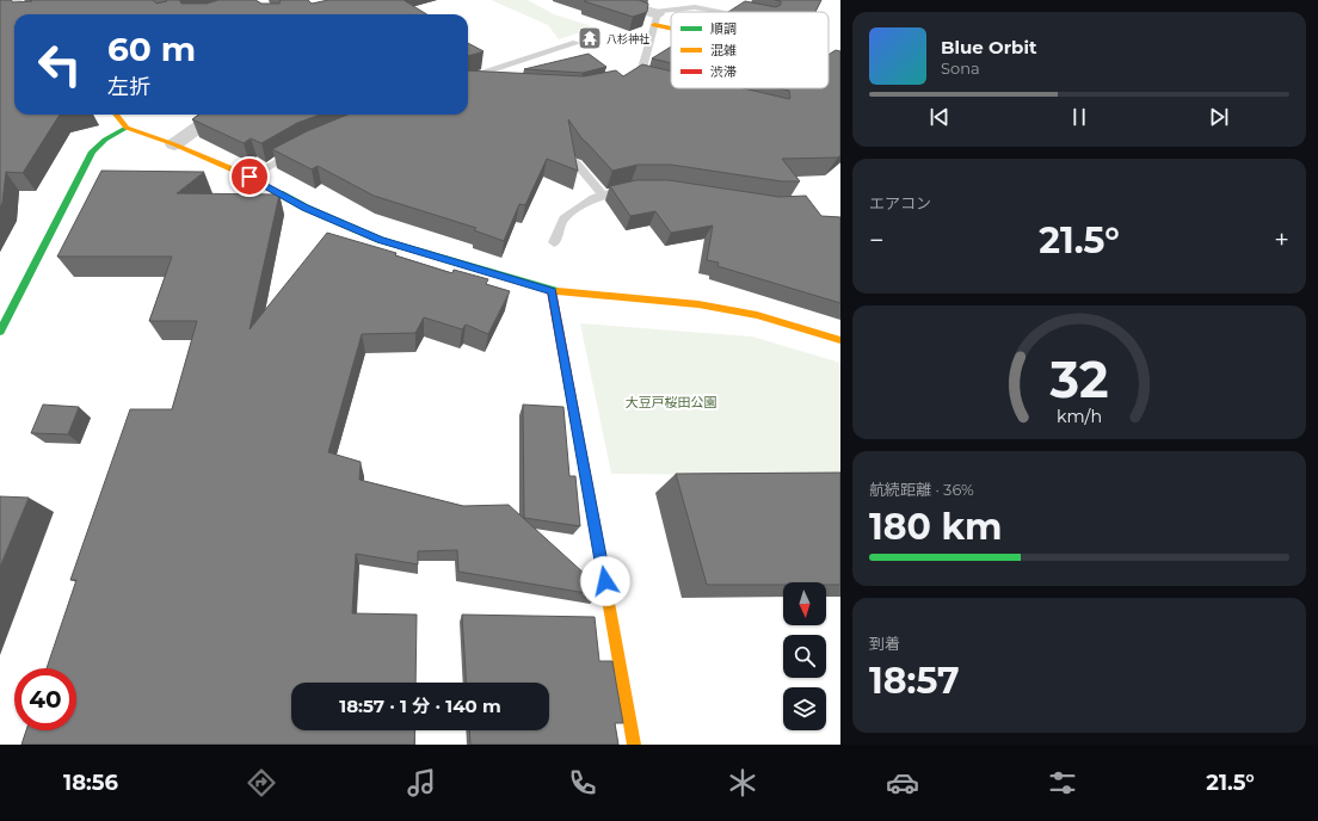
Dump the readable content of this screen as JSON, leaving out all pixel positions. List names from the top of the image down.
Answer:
{
  "parks": ["大豆戸桜田公園"],
  "places": {
    "temple": ["八杉神社"]
  },
  "legend": ["順調", "混雑", "渋滞"],
  "north": "bottom",
  "page": {
    "turn": ["60 m", "左折"],
    "song": ["Blue Orbit", "Sona"],
    "tile": [
      "エアコン",
      ["航続距離 · 36%", "180 km"],
      ["到着", "18:57"]
    ],
    "heat": ["−", "21.5°", "+"],
    "limit": "40",
    "trip": "18:57 · 1 分 · 140 m",
    "tabs": ["18:56", "21.5°"],
    "gauge": ["32", "km/h"]
  }
}
